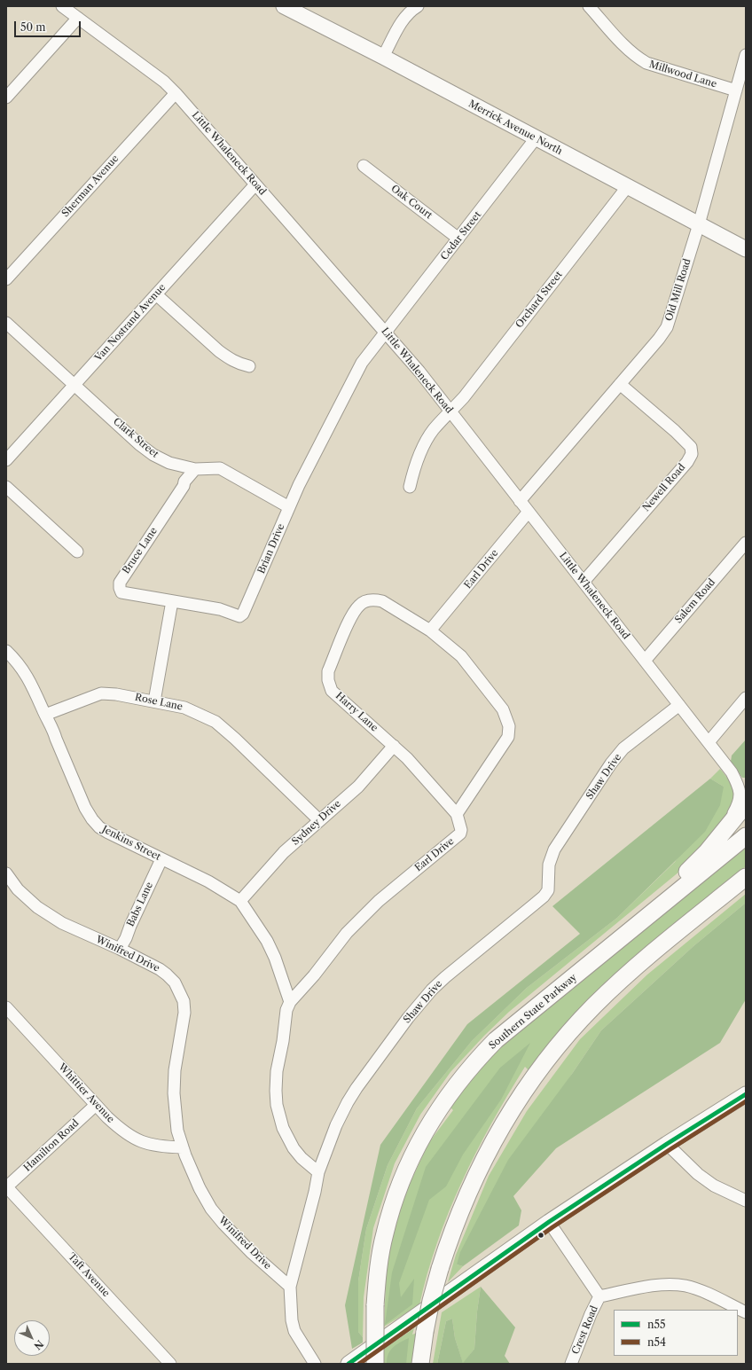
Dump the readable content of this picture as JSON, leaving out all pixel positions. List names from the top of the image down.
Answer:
{
  "streets": {
    "highway": ["Southern State Parkway"],
    "main road": ["Merrick Avenue North"],
    "street": [
      "Millwood Lane",
      "Little Whaleneck Road",
      "Sherman Avenue",
      "Oak Court",
      "Cedar Street",
      "Old Mill Road",
      "Orchard Street",
      "Van Nostrand Avenue",
      "Clark Street",
      "Newell Road",
      "Brian Drive",
      "Bruce Lane",
      "Earl Drive",
      "Salem Road",
      "Rose Lane",
      "Harry Lane",
      "Shaw Drive",
      "Sydney Drive",
      "Jenkins Street",
      "Babs Lane",
      "Winifred Drive",
      "Whittier Avenue",
      "Hamilton Road",
      "Taft Avenue",
      "Crest Road"
    ]
  },
  "crossings": [
    ["Millwood Lane", "Old Mill Road"],
    ["Merrick Avenue North", "Cedar Street"],
    ["Merrick Avenue North", "Old Mill Road"],
    ["Merrick Avenue North", "Orchard Street"],
    ["Little Whaleneck Road", "Sherman Avenue"],
    ["Little Whaleneck Road", "Cedar Street"],
    ["Little Whaleneck Road", "Old Mill Road"],
    ["Little Whaleneck Road", "Orchard Street"],
    ["Little Whaleneck Road", "Van Nostrand Avenue"],
    ["Little Whaleneck Road", "Newell Road"],
    ["Little Whaleneck Road", "Brian Drive"],
    ["Little Whaleneck Road", "Earl Drive"],
    ["Little Whaleneck Road", "Salem Road"],
    ["Little Whaleneck Road", "Shaw Drive"],
    ["Oak Court", "Cedar Street"],
    ["Cedar Street", "Brian Drive"],
    ["Old Mill Road", "Newell Road"],
    ["Van Nostrand Avenue", "Clark Street"],
    ["Clark Street", "Brian Drive"],
    ["Clark Street", "Bruce Lane"],
    ["Brian Drive", "Bruce Lane"],
    ["Earl Drive", "Harry Lane"],
    ["Earl Drive", "Shaw Drive"],
    ["Earl Drive", "Jenkins Street"],
    ["Rose Lane", "Sydney Drive"],
    ["Rose Lane", "Jenkins Street"],
    ["Harry Lane", "Sydney Drive"],
    ["Shaw Drive", "Winifred Drive"],
    ["Sydney Drive", "Jenkins Street"],
    ["Jenkins Street", "Babs Lane"],
    ["Babs Lane", "Winifred Drive"],
    ["Winifred Drive", "Whittier Avenue"],
    ["Whittier Avenue", "Hamilton Road"],
    ["Hamilton Road", "Taft Avenue"]
  ],
  "lines": ["transit line n55", "transit line n54"],
  "legend": ["n55", "n54"],
  "scale_bar": "50 m",
  "north": "bottom right"
}
